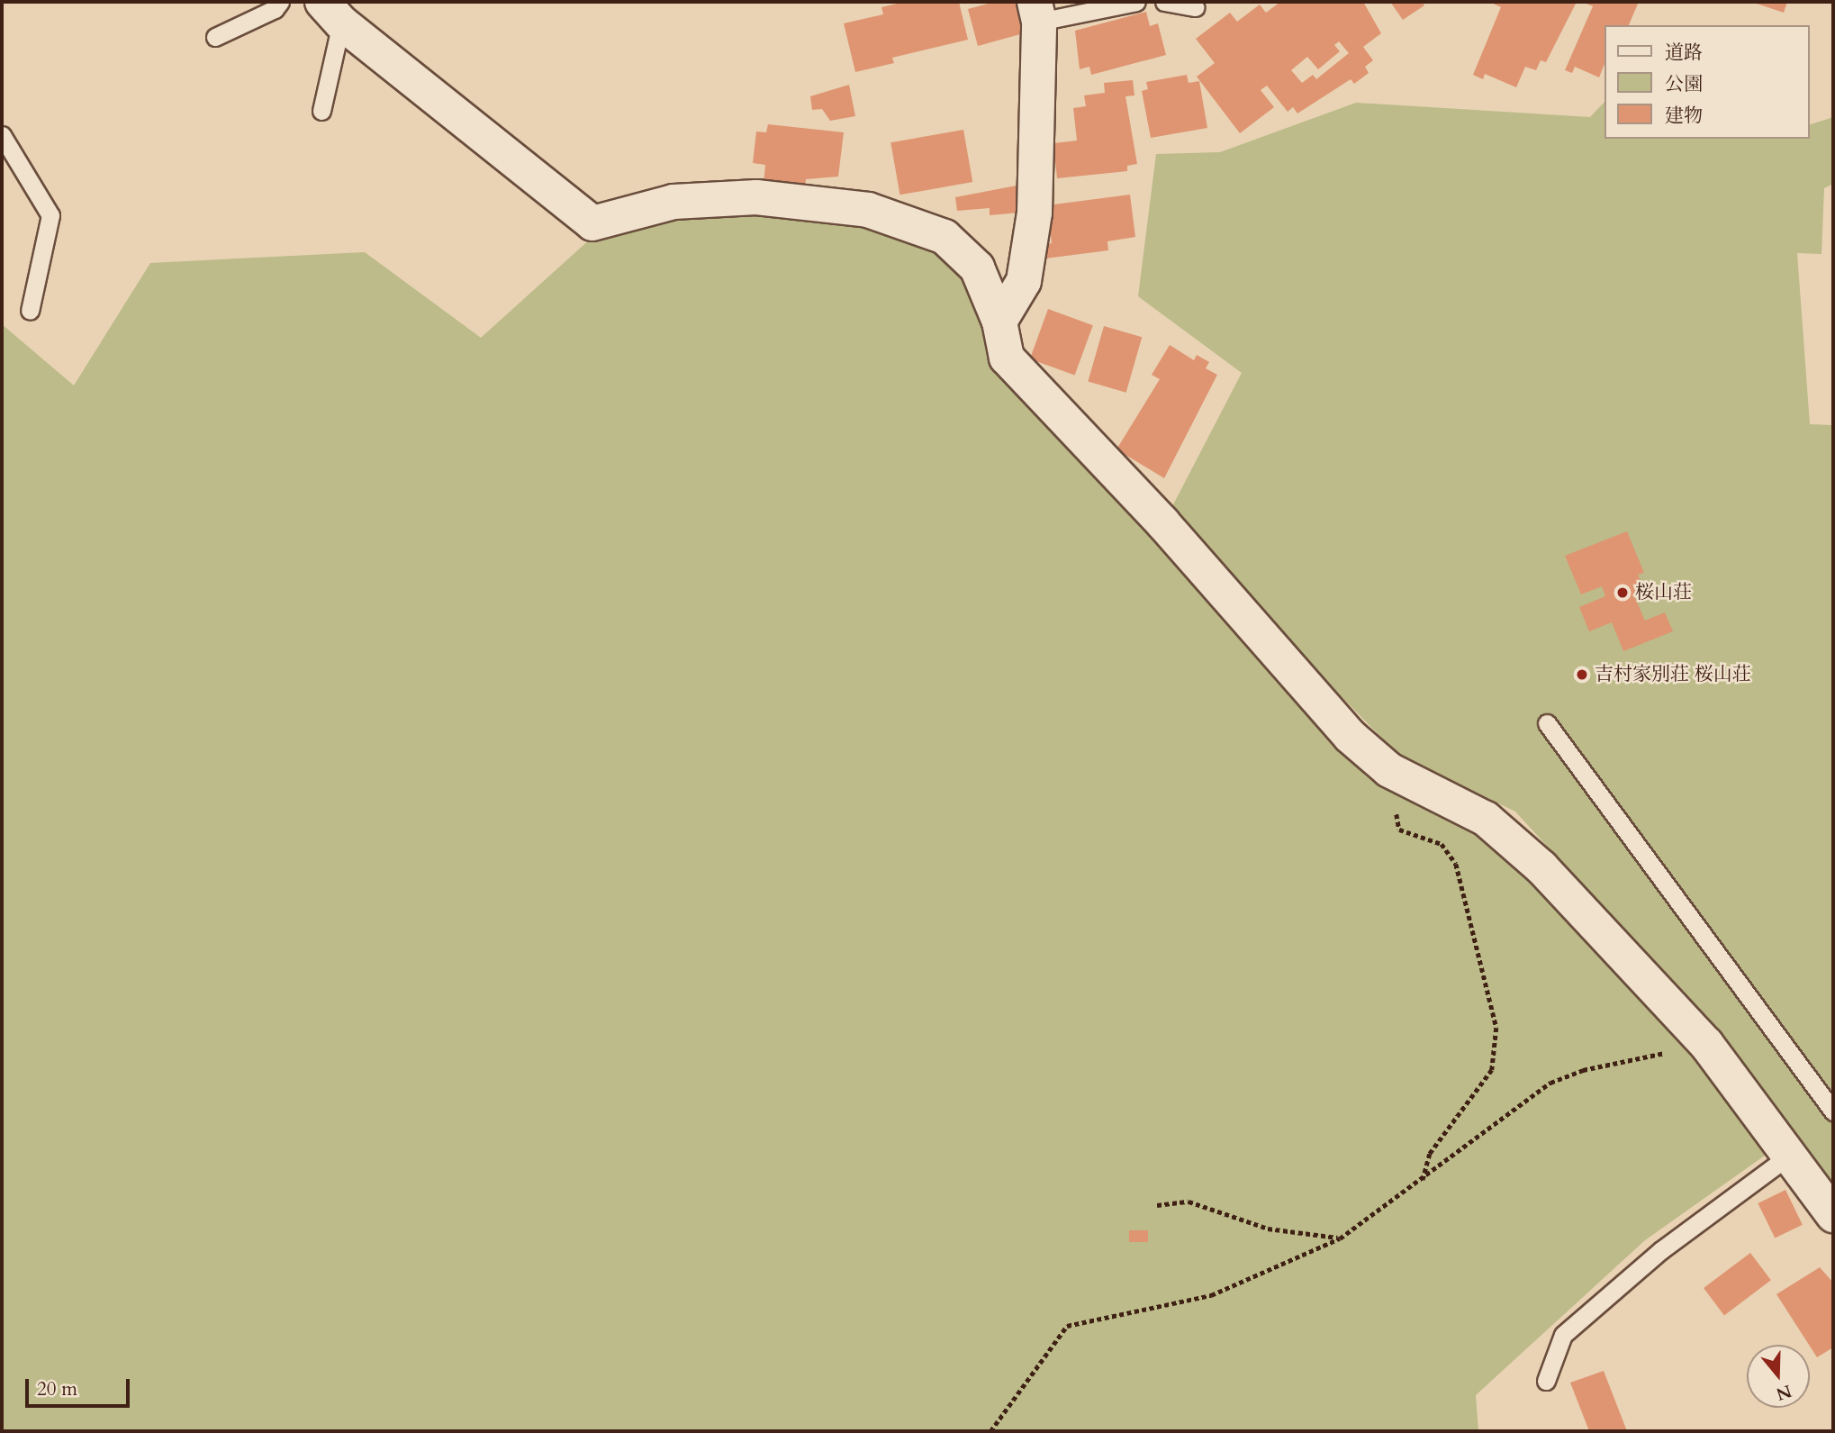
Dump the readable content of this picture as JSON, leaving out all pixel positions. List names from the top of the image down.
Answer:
{
  "places": ["桜山荘", "吉村家別荘 桜山荘"],
  "legend": ["道路", "公園", "建物"],
  "scale_bar": "20 m",
  "north": "bottom"
}
